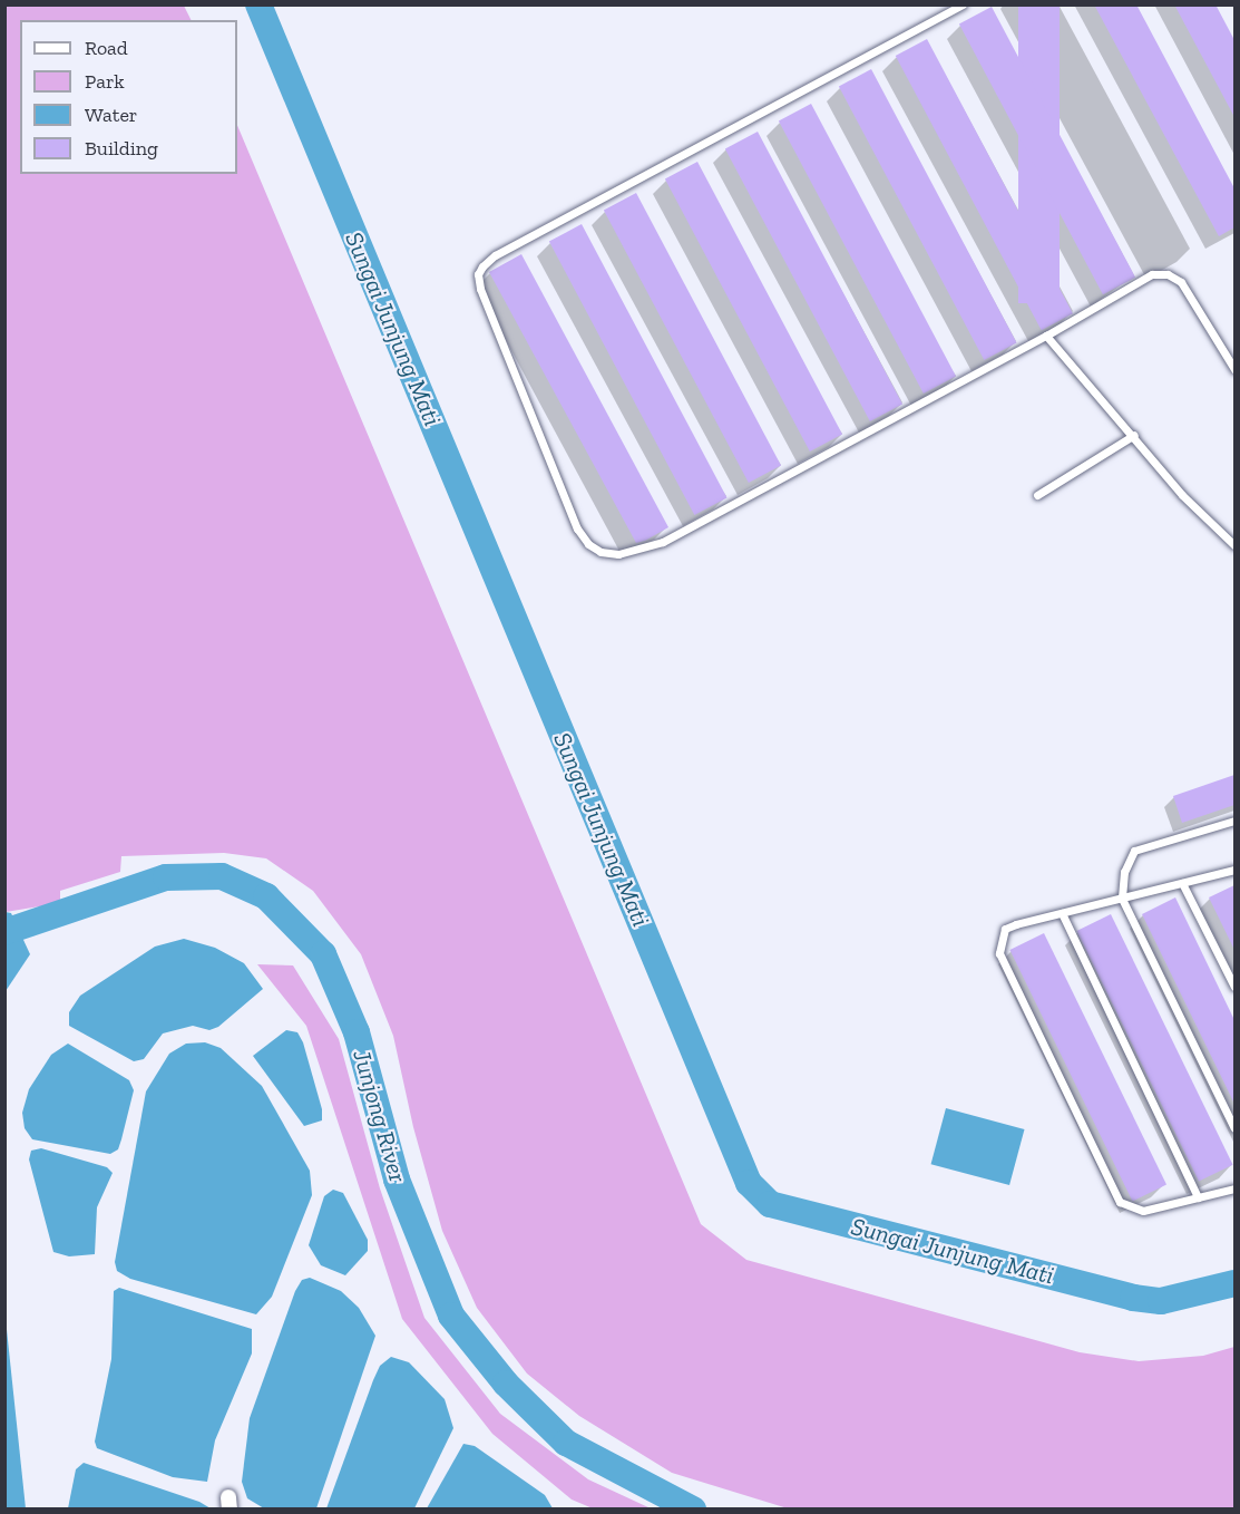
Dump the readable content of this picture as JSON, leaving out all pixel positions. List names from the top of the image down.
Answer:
{
  "water": ["Sungai Junjung Mati", "Junjong River"],
  "legend": [
    "Road",
    "Park",
    "Water",
    "Building"
  ]
}
